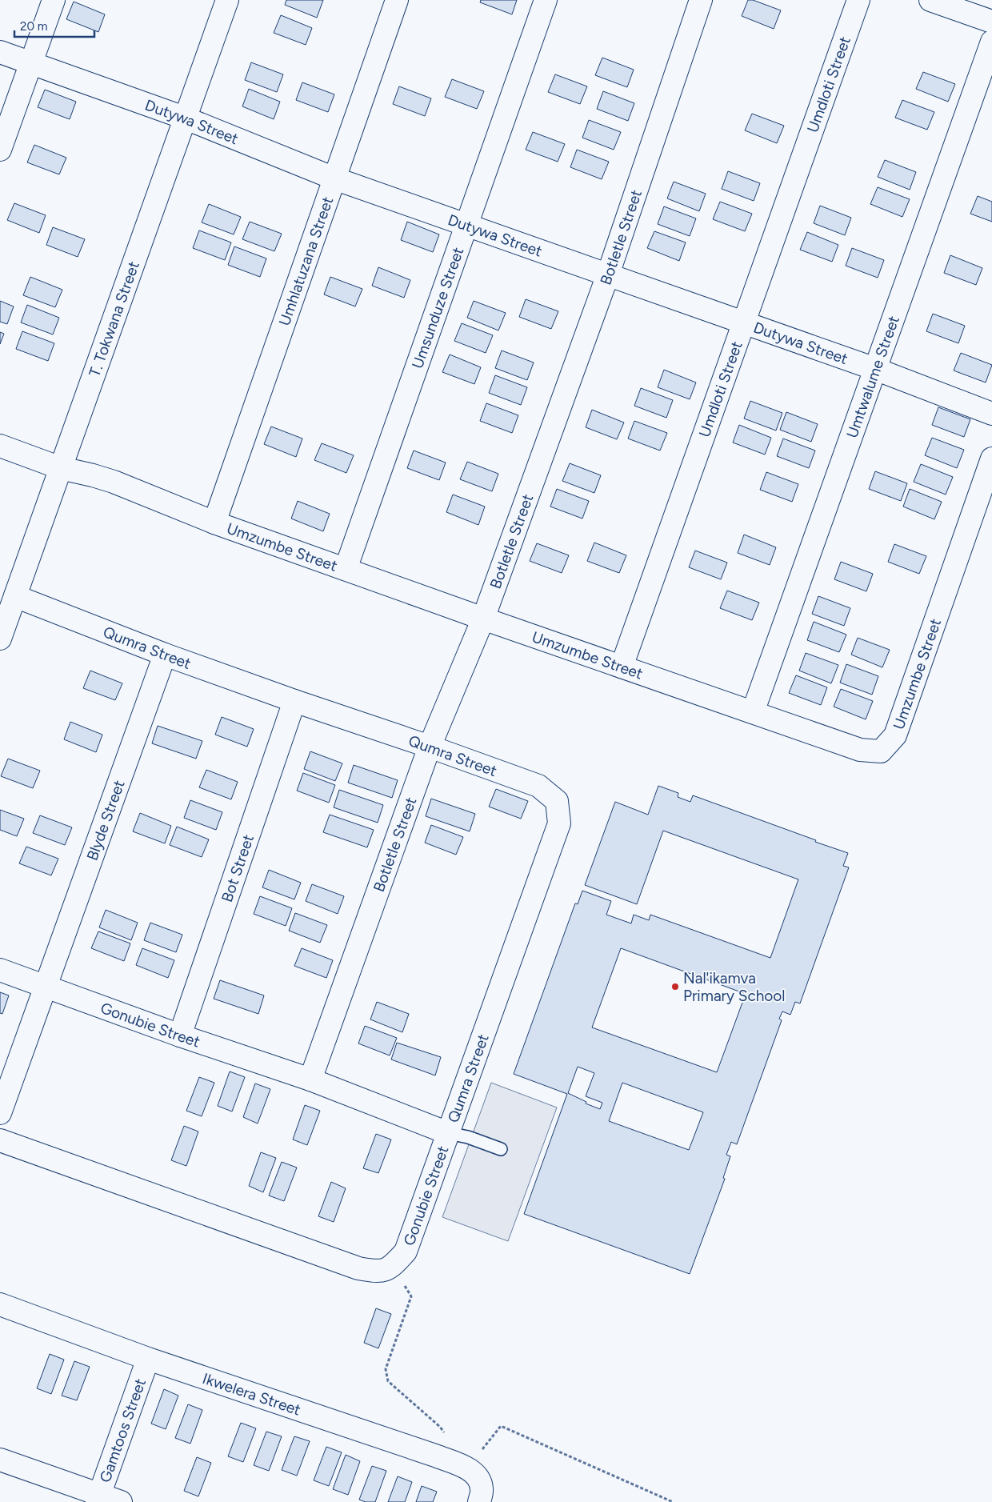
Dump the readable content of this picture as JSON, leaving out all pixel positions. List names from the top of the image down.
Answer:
{
  "streets": {
    "street": [
      "Umdloti Street",
      "Dutywa Street",
      "Botletle Street",
      "Umhlatuzana Street",
      "Umsunduze Street",
      "T. Tokwana Street",
      "Umtwalume Street",
      "Umzumbe Street",
      "Qumra Street",
      "Blyde Street",
      "Bot Street",
      "Gonubie Street",
      "Ikwelera Street",
      "Gamtoos Street"
    ]
  },
  "crossings": [
    ["Umdloti Street", "Dutywa Street"],
    ["Umdloti Street", "Umzumbe Street"],
    ["Dutywa Street", "Botletle Street"],
    ["Dutywa Street", "Umhlatuzana Street"],
    ["Dutywa Street", "Umsunduze Street"],
    ["Dutywa Street", "T. Tokwana Street"],
    ["Dutywa Street", "Umtwalume Street"],
    ["Botletle Street", "Umzumbe Street"],
    ["Botletle Street", "Qumra Street"],
    ["Botletle Street", "Gonubie Street"],
    ["Umhlatuzana Street", "Umzumbe Street"],
    ["Umsunduze Street", "Umzumbe Street"],
    ["T. Tokwana Street", "Umzumbe Street"],
    ["T. Tokwana Street", "Qumra Street"],
    ["Umtwalume Street", "Umzumbe Street"],
    ["Qumra Street", "Blyde Street"],
    ["Qumra Street", "Bot Street"],
    ["Qumra Street", "Gonubie Street"],
    ["Blyde Street", "Gonubie Street"],
    ["Bot Street", "Gonubie Street"],
    ["Ikwelera Street", "Gamtoos Street"]
  ],
  "places": ["Nal'ikamva Primary School"],
  "scale_bar": "20 m"
}
